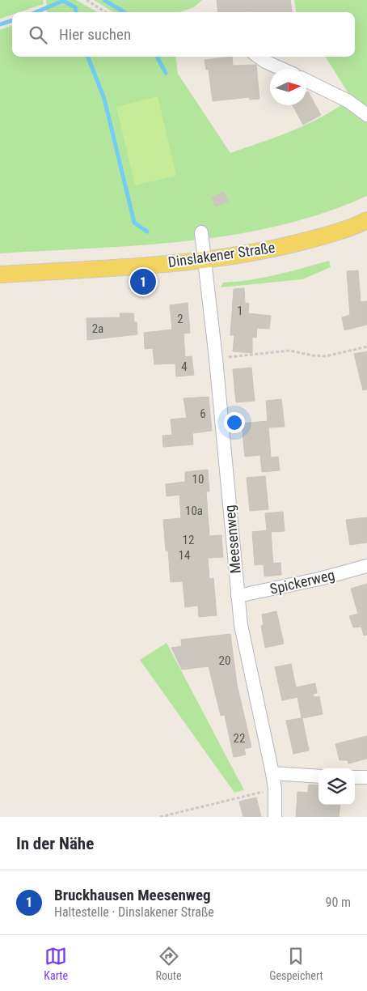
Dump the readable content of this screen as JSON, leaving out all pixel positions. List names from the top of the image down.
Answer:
{
  "streets": {
    "main road": ["Dinslakener Straße"],
    "street": ["Meesenweg", "Spickerweg"]
  },
  "crossings": [
    ["Dinslakener Straße", "Meesenweg"],
    ["Meesenweg", "Spickerweg"]
  ],
  "house_numbers": [
    "1",
    "2",
    "2a",
    "4",
    "6",
    "10",
    "10a",
    "12",
    "14",
    "20",
    "22"
  ],
  "north": "right",
  "page": {
    "search": "Hier suchen",
    "pins": "1",
    "heading": "In der Nähe",
    "list": [
      {
        "mark": "1",
        "name": "Bruckhausen Meesenweg",
        "note": "Haltestelle · Dinslakener Straße",
        "value": "90 m"
      }
    ],
    "nav": ["Karte", "Route", "Gespeichert"]
  }
}
